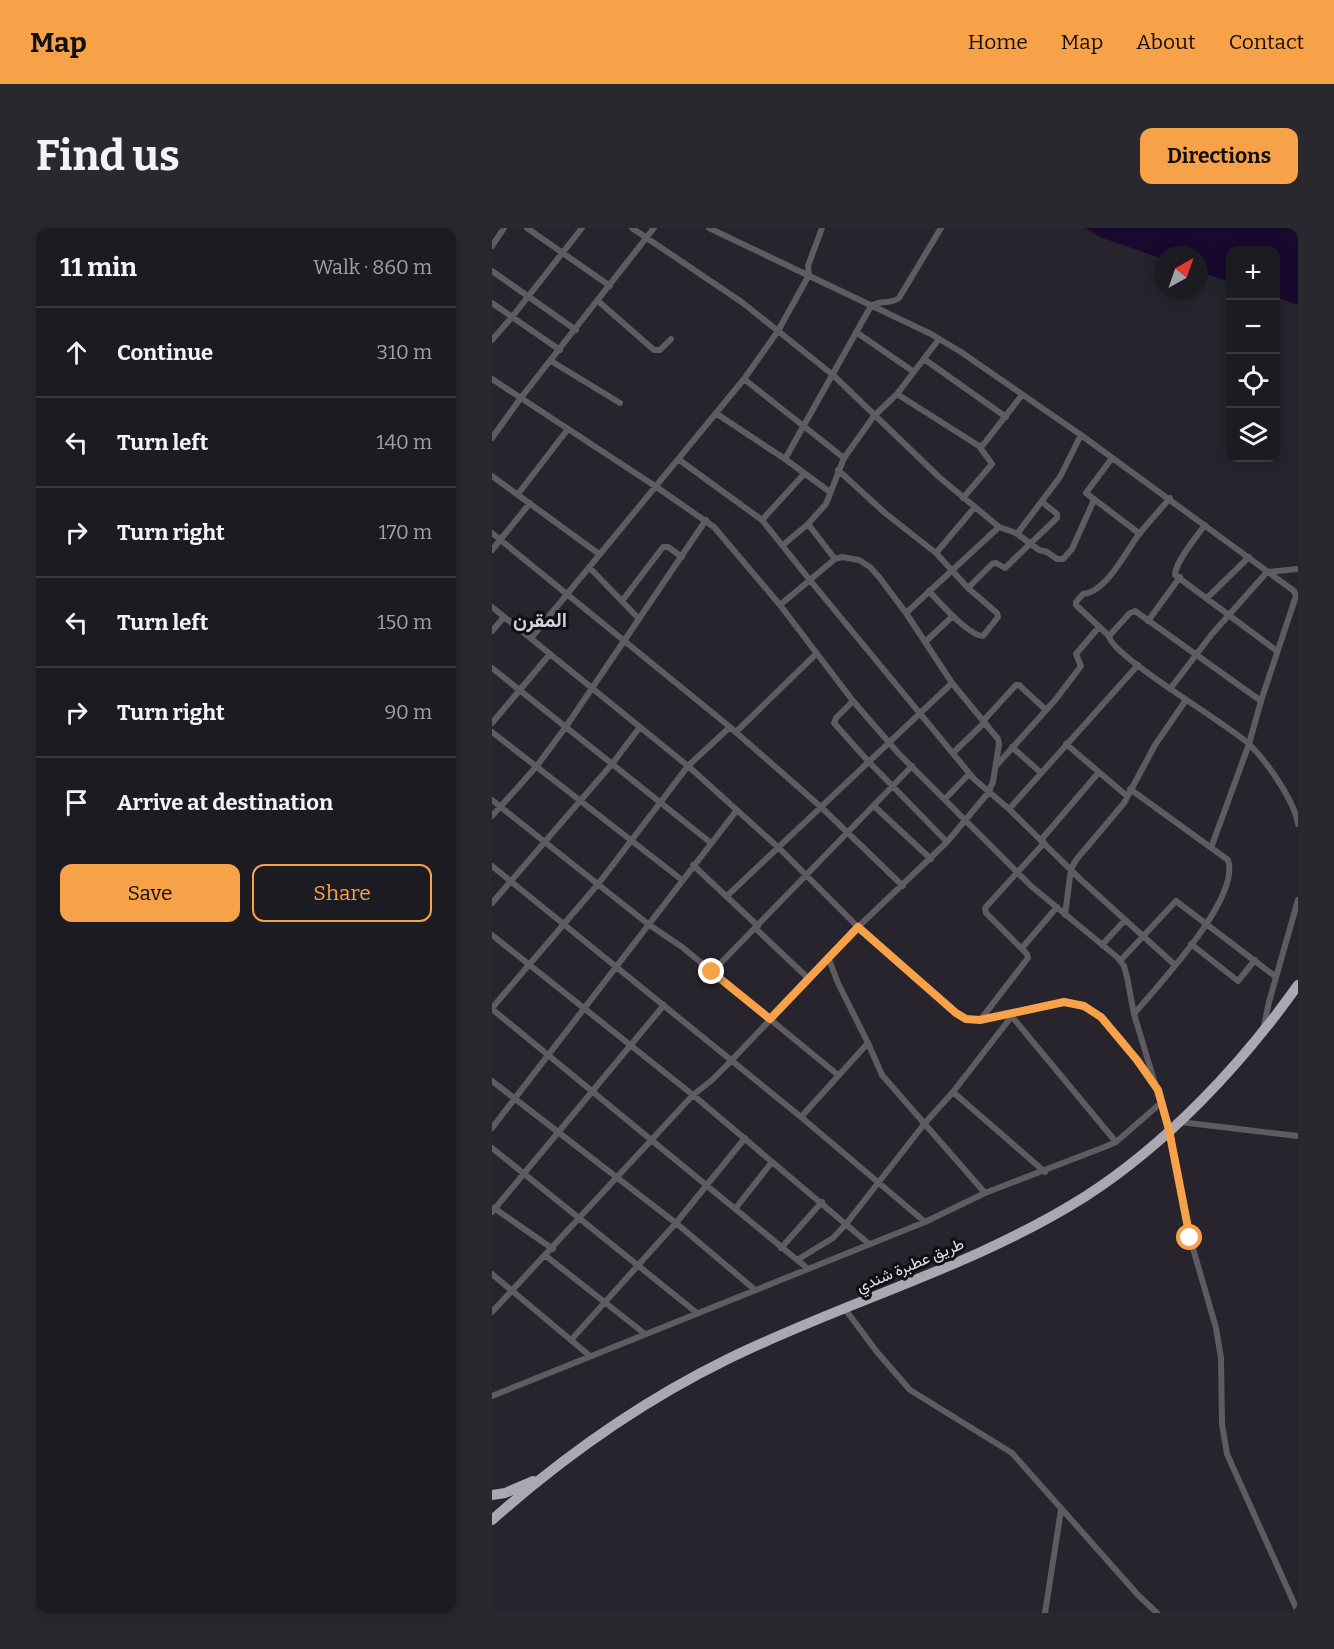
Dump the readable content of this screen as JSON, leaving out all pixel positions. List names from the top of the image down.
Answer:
{
  "streets": {
    "highway": ["طريق عطبرة شندي"]
  },
  "districts": ["المقرن"],
  "north": "top right",
  "page": {
    "header": "Map",
    "nav": [
      "Home",
      "Map",
      "About",
      "Contact"
    ],
    "buttons": [
      "Directions",
      ["Save", "Share"]
    ],
    "title": "Find us",
    "heading": ["11 min", "Walk · 860 m"],
    "map_buttons": ["+", "−"],
    "list": [
      ["Continue", "310 m"],
      ["Turn left", "140 m"],
      ["Turn right", "170 m"],
      ["Turn left", "150 m"],
      ["Turn right", "90 m"],
      "Arrive at destination"
    ]
  }
}
